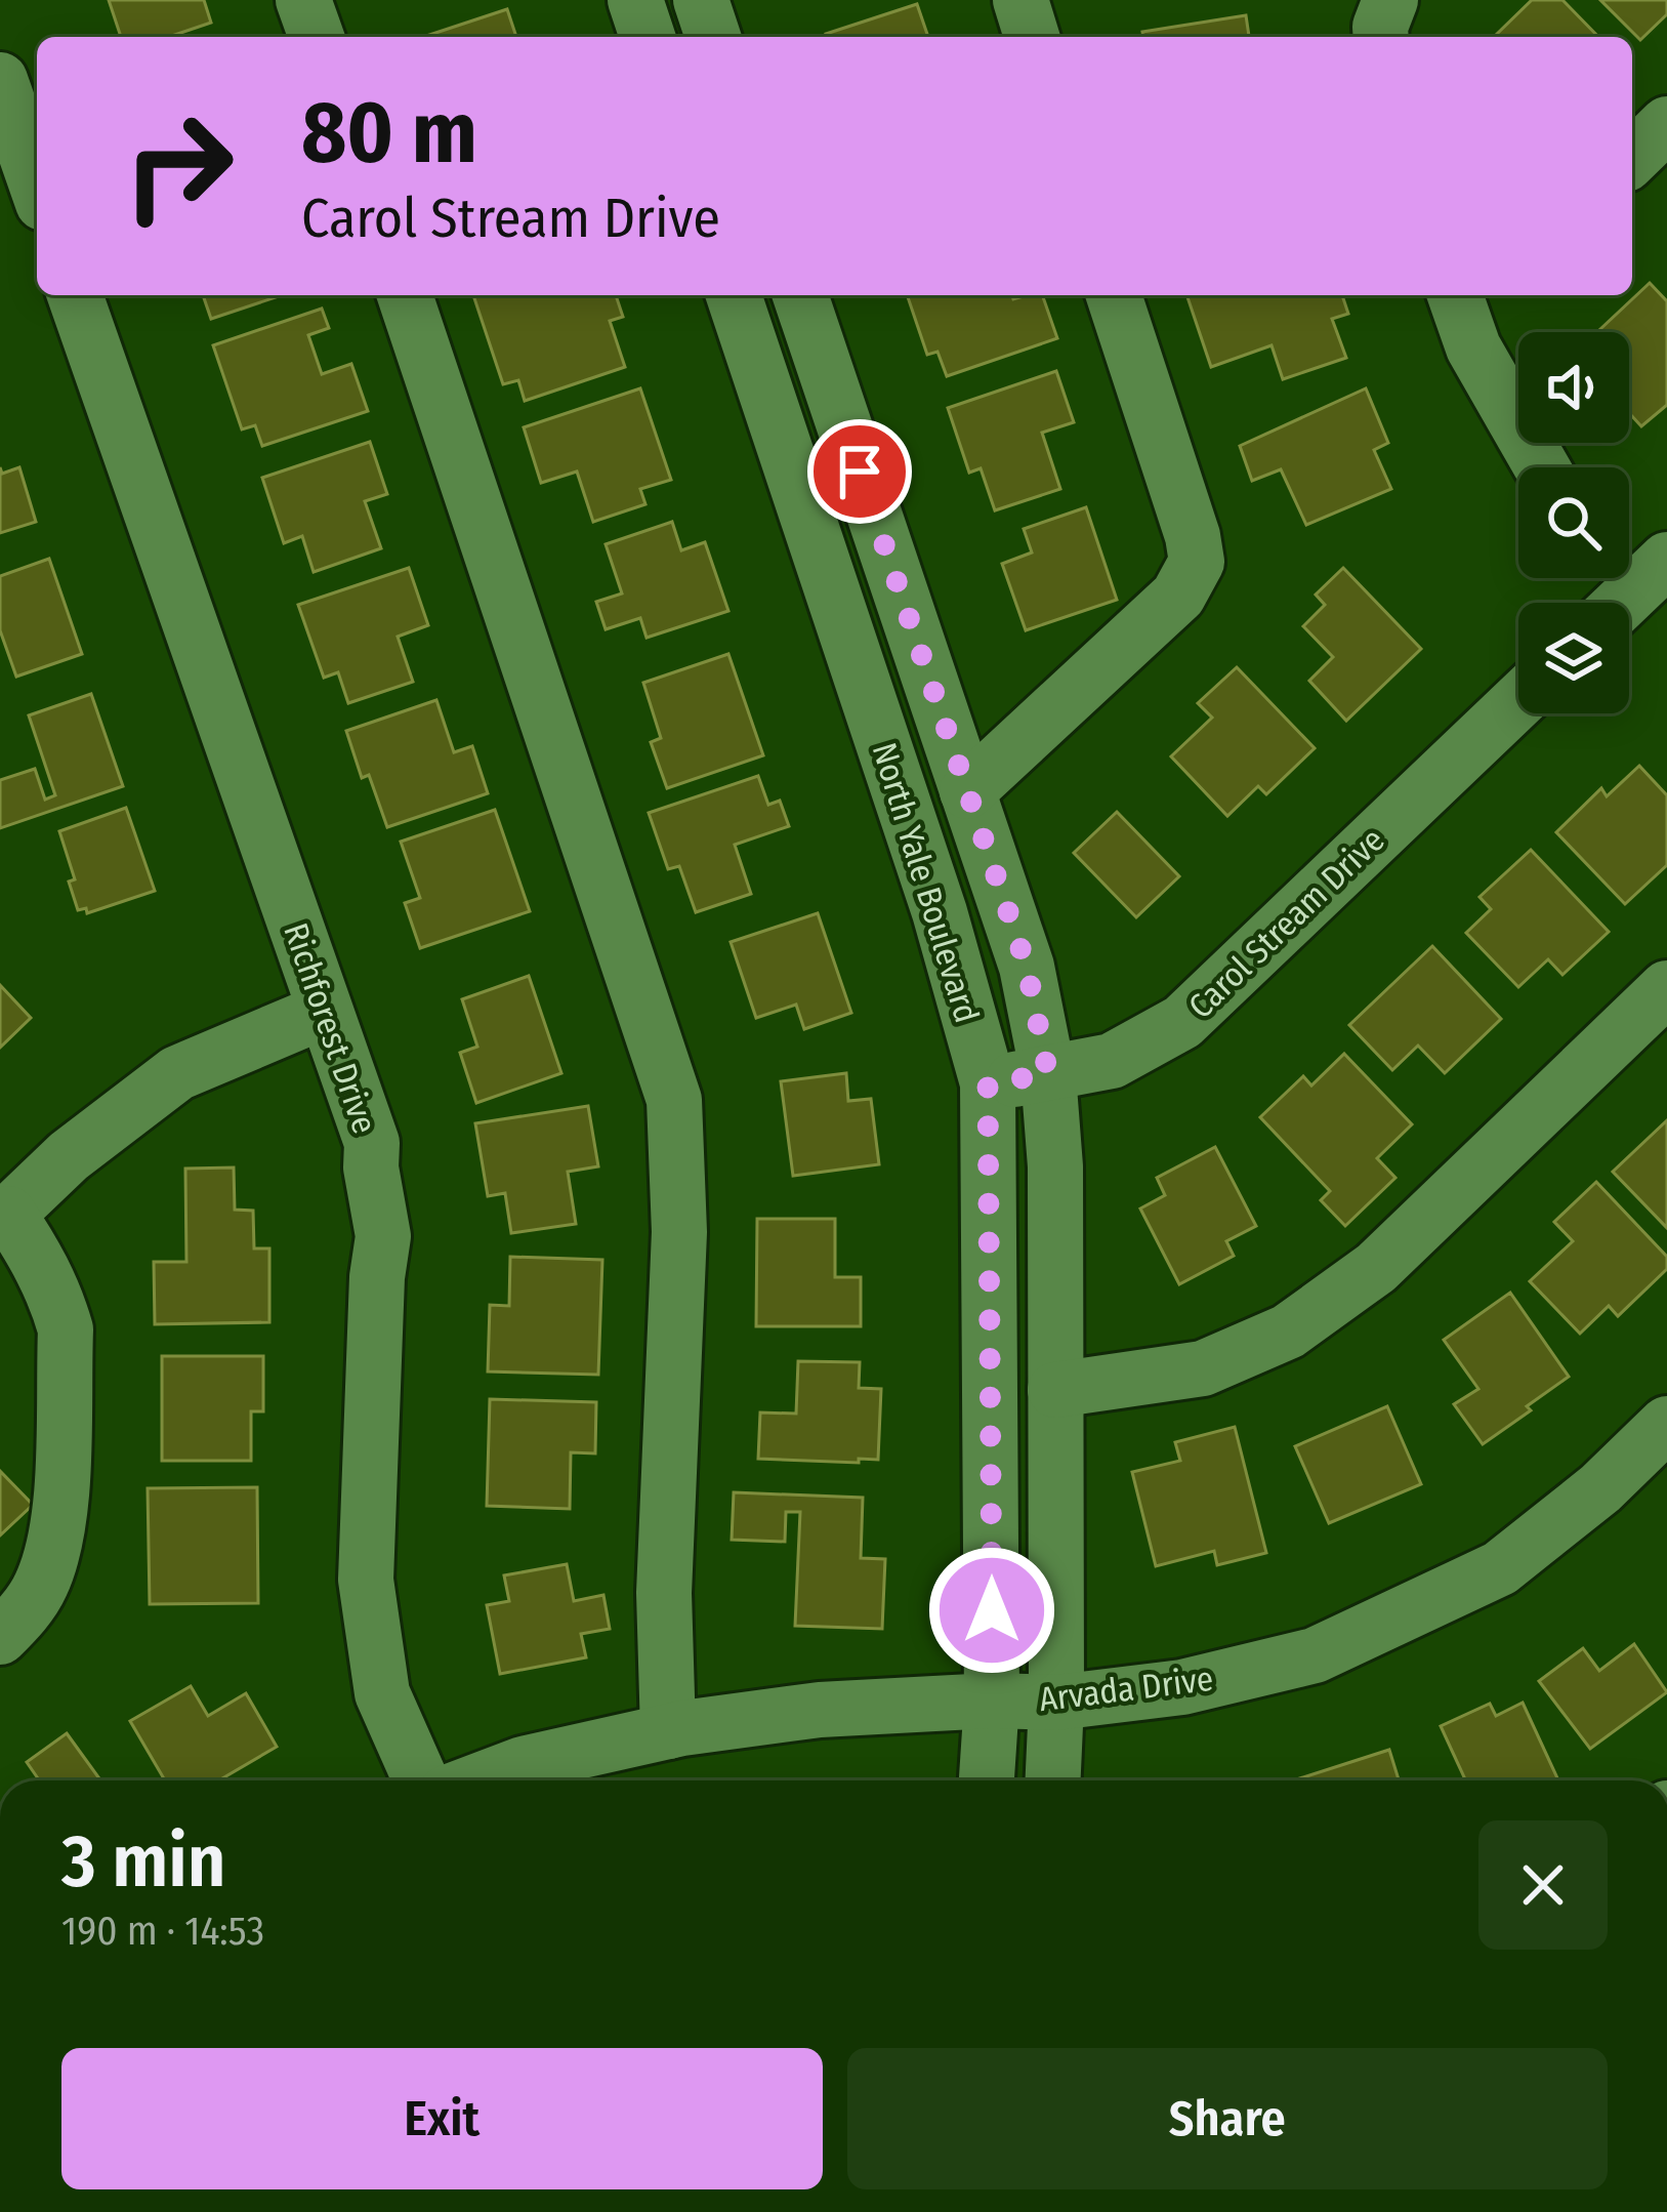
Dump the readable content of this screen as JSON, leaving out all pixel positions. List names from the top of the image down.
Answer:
{
  "streets": {
    "street": [
      "North Yale Boulevard",
      "Carol Stream Drive",
      "Richforest Drive",
      "Arvada Drive"
    ]
  },
  "crossings": [
    ["North Yale Boulevard", "Carol Stream Drive"],
    ["North Yale Boulevard", "Arvada Drive"]
  ],
  "page": {
    "turn": ["80 m", "Carol Stream Drive"],
    "heading": ["3 min", "190 m · 14:53"],
    "buttons": ["Exit", "Share"]
  }
}
